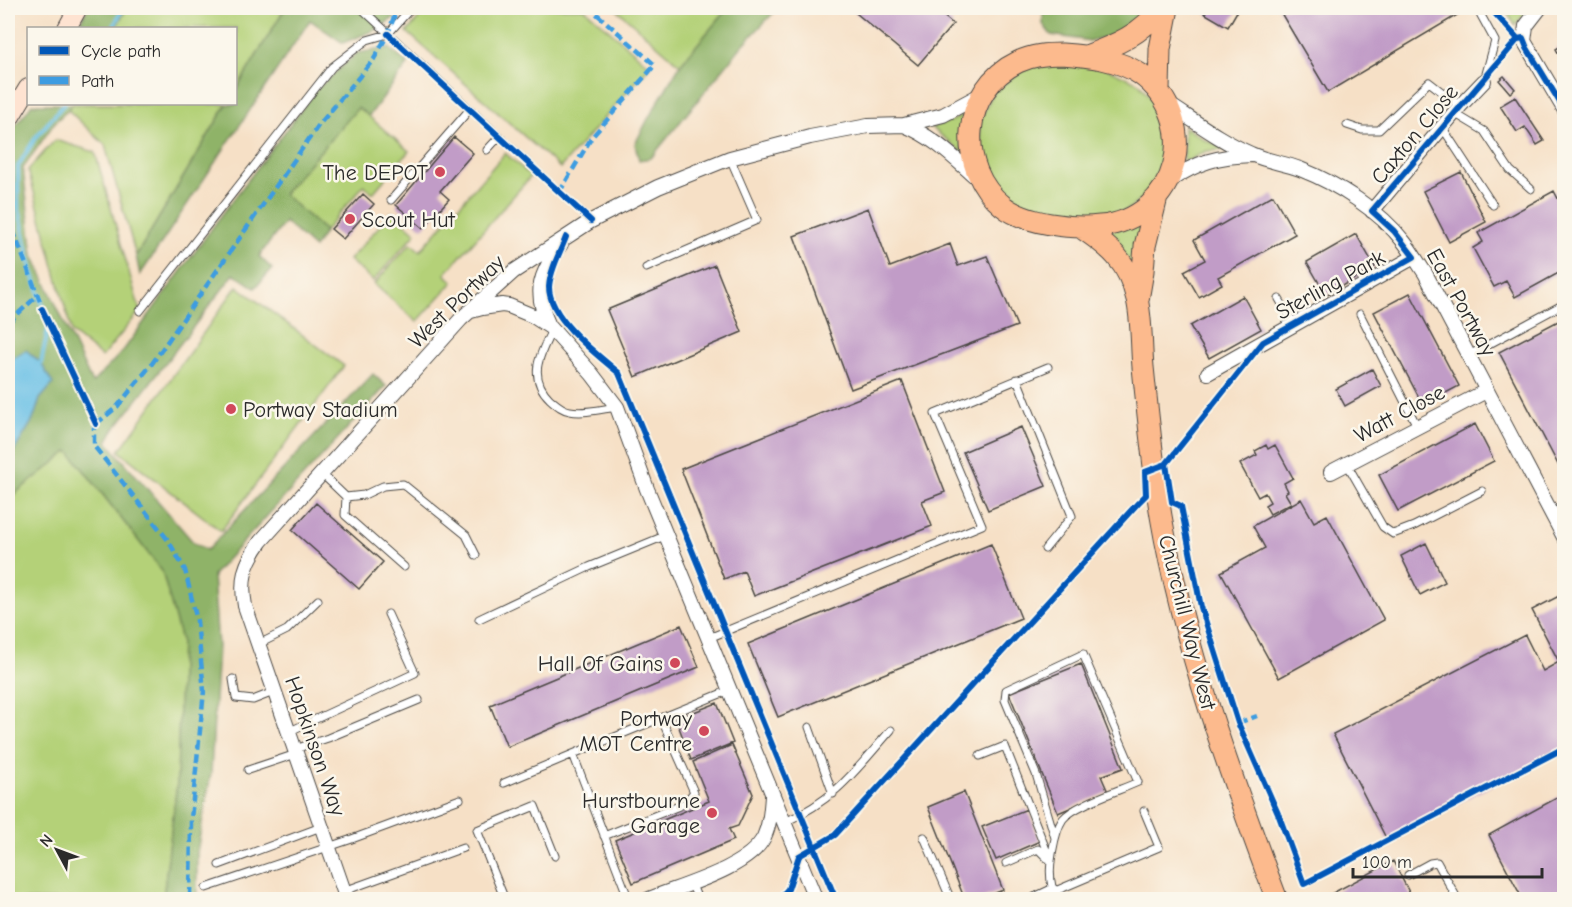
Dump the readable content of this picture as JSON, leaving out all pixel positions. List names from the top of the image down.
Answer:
{
  "streets": {
    "main road": ["Churchill Way West"],
    "street": [
      "Caxton Close",
      "Sterling Park",
      "West Portway",
      "East Portway",
      "Watt Close",
      "Hopkinson Way"
    ]
  },
  "crossings": [
    ["Caxton Close", "East Portway"],
    ["Sterling Park", "East Portway"],
    ["West Portway", "Churchill Way West"],
    ["West Portway", "Hopkinson Way"],
    ["East Portway", "Watt Close"]
  ],
  "places": [
    "The DEPOT",
    "Scout Hut",
    "Portway Stadium",
    "Hall Of Gains",
    "Portway MOT Centre",
    "Hurstbourne Garage"
  ],
  "legend": ["Cycle path", "Path"],
  "scale_bar": "100 m",
  "north": "top left"
}
